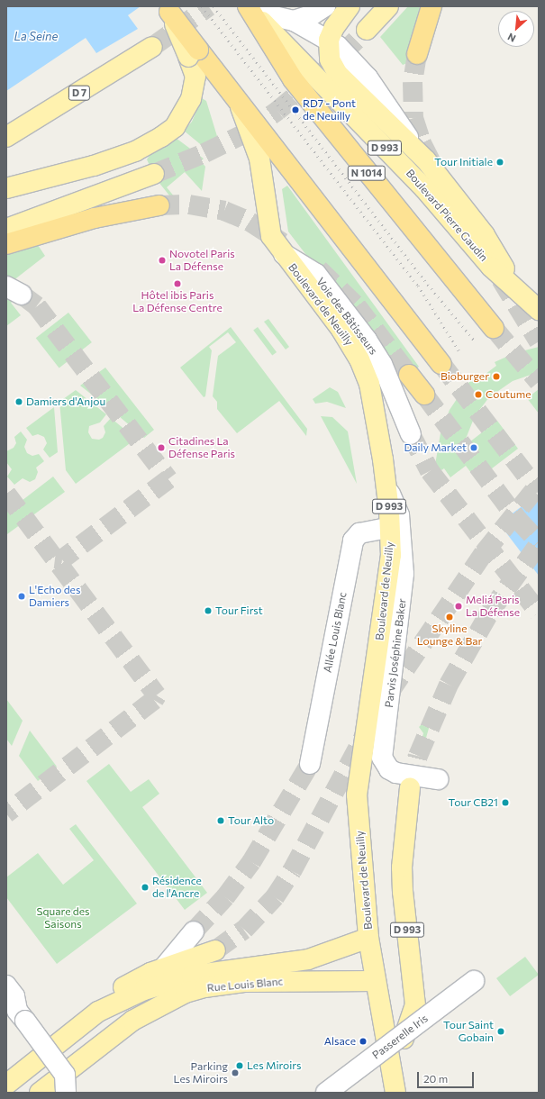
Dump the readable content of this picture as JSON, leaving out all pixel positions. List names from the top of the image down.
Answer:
{
  "streets": {
    "highway": ["N 1014"],
    "main road": [
      "D 7",
      "D 993",
      "Boulevard Pierre Gaudin",
      "Boulevard de Neuilly",
      "Rue Louis Blanc"
    ],
    "street": [
      "Voie des Bâtisseurs",
      "Allée Louis Blanc",
      "Parvis Joséphine Baker",
      "Passerelle Iris"
    ]
  },
  "crossings": [
    ["D 993", "Boulevard de Neuilly"],
    ["N 1014", "Boulevard Pierre Gaudin"],
    ["Boulevard de Neuilly", "Voie des Bâtisseurs"],
    ["Boulevard de Neuilly", "Allée Louis Blanc"],
    ["Boulevard de Neuilly", "Parvis Joséphine Baker"],
    ["Boulevard de Neuilly", "Rue Louis Blanc"]
  ],
  "water": ["La Seine"],
  "parks": ["Square des Saisons"],
  "places": [
    "RD7 - Pont de Neuilly",
    "Tour Initiale",
    "Novotel Paris La Défense",
    "Hôtel ibis Paris La Défense Centre",
    "Bioburger",
    "Coutume",
    "Damiers d'Anjou",
    "Citadines La Défense Paris",
    "Daily Market",
    "L'Echo des Damiers",
    "Meliá Paris La Défense",
    "Tour First",
    "Skyline Lounge & Bar",
    "Tour CB21",
    "Tour Alto",
    "Résidence de l'Ancre",
    "Tour Saint Gobain",
    "Alsace",
    "Les Miroirs",
    "Parking Les Miroirs"
  ],
  "scale_bar": "20 m",
  "north": "bottom left"
}
